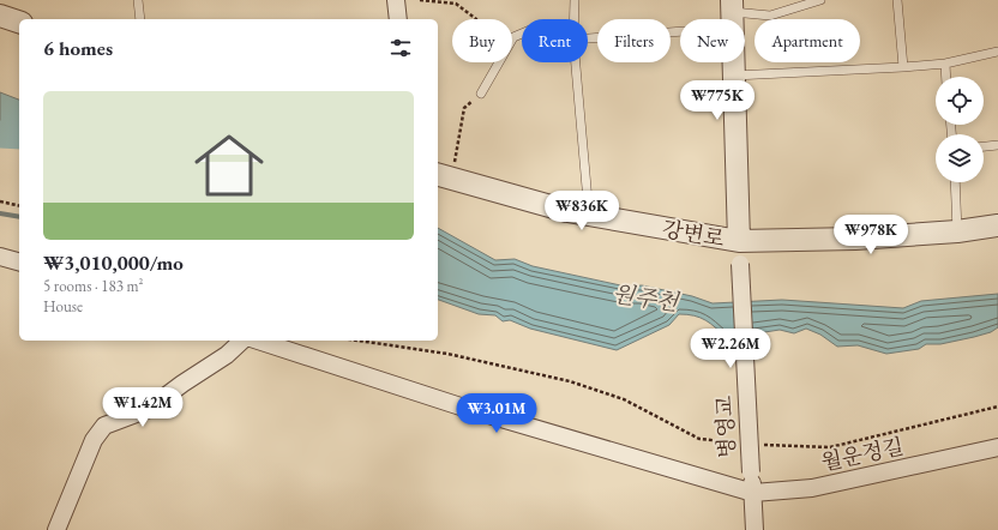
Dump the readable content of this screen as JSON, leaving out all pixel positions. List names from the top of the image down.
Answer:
{
  "streets": {
    "street": ["강변로", "병영교", "월운정길"]
  },
  "crossings": [
    ["강변로", "병영교"],
    ["병영교", "월운정길"]
  ],
  "water": ["원주천"],
  "page": {
    "chip": [
      "Buy",
      "Rent",
      "Filters",
      "New",
      "Apartment"
    ],
    "heading": "6 homes",
    "list": [
      {
        "name": "₩3,010,000/mo",
        "note": "5 rooms · 183 m² · House"
      }
    ],
    "price": [
      "₩775K",
      "₩836K",
      "₩978K",
      "₩2.26M",
      "₩1.42M",
      "₩3.01M"
    ]
  }
}
